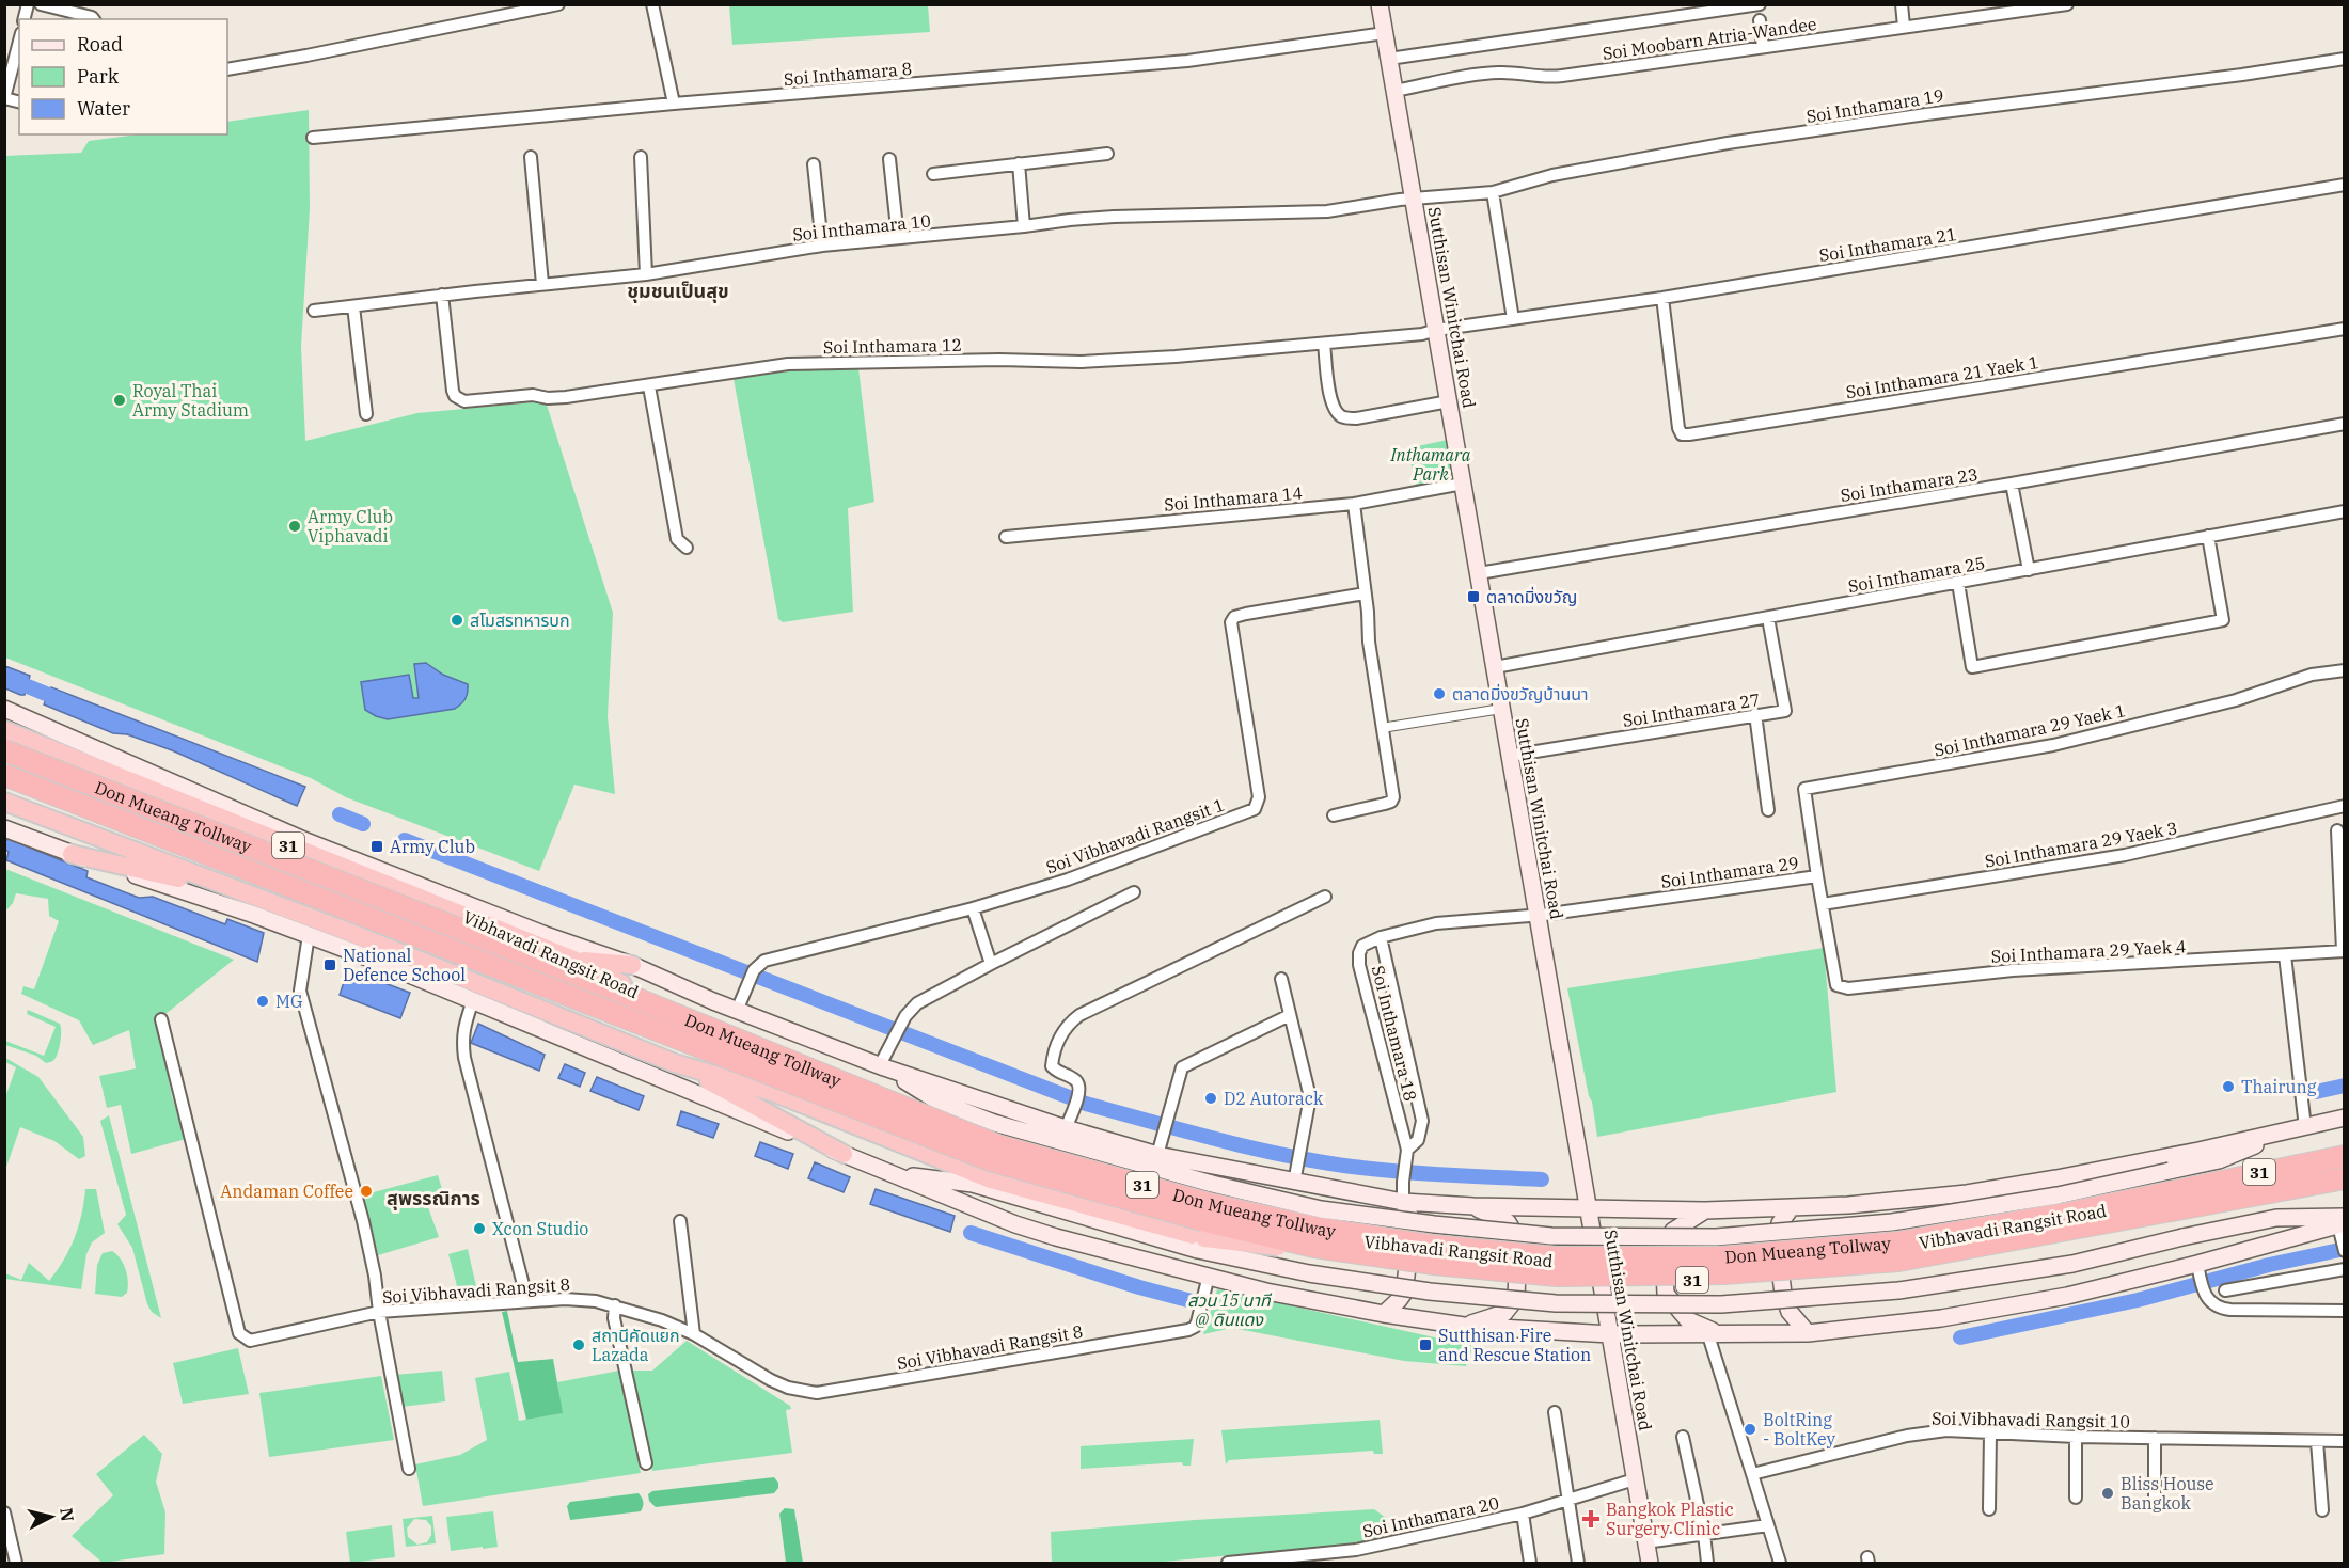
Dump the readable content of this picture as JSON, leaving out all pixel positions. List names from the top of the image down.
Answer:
{
  "streets": {
    "highway": ["Don Mueang Tollway", "31", "Vibhavadi Rangsit Road"],
    "main road": ["Sutthisan Winitchai Road"],
    "street": [
      "Soi Moobarn Atria-Wandee",
      "Soi Inthamara 8",
      "Soi Inthamara 19",
      "Soi Inthamara 10",
      "Soi Inthamara 21",
      "Soi Inthamara 12",
      "Soi Inthamara 21 Yaek 1",
      "Soi Inthamara 23",
      "Soi Inthamara 14",
      "Soi Inthamara 25",
      "Soi Inthamara 27",
      "Soi Inthamara 29 Yaek 1",
      "Soi Vibhavadi Rangsit 1",
      "Soi Inthamara 29 Yaek 3",
      "Soi Inthamara 29",
      "Soi Inthamara 29 Yaek 4",
      "Soi Inthamara 18",
      "Soi Vibhavadi Rangsit 8",
      "Soi Vibhavadi Rangsit 10",
      "Soi Inthamara 20"
    ]
  },
  "crossings": [
    ["Soi Moobarn Atria-Wandee", "Sutthisan Winitchai Road"],
    ["Soi Inthamara 8", "Sutthisan Winitchai Road"],
    ["Soi Inthamara 19", "Soi Inthamara 10"],
    ["Soi Inthamara 19", "Sutthisan Winitchai Road"],
    ["Soi Inthamara 10", "Sutthisan Winitchai Road"],
    ["Soi Inthamara 10", "Soi Inthamara 12"],
    ["Soi Inthamara 21", "Sutthisan Winitchai Road"],
    ["Soi Inthamara 21", "Soi Inthamara 12"],
    ["Soi Inthamara 21", "Soi Inthamara 21 Yaek 1"],
    ["Sutthisan Winitchai Road", "Soi Inthamara 12"],
    ["Sutthisan Winitchai Road", "Soi Inthamara 23"],
    ["Sutthisan Winitchai Road", "Soi Inthamara 14"],
    ["Sutthisan Winitchai Road", "Soi Inthamara 25"],
    ["Sutthisan Winitchai Road", "Soi Inthamara 27"],
    ["Sutthisan Winitchai Road", "31"],
    ["Sutthisan Winitchai Road", "Soi Inthamara 29"],
    ["Sutthisan Winitchai Road", "Vibhavadi Rangsit Road"],
    ["Sutthisan Winitchai Road", "Soi Inthamara 18"],
    ["Sutthisan Winitchai Road", "Soi Inthamara 20"],
    ["Soi Inthamara 25", "Soi Inthamara 27"],
    ["Soi Inthamara 29 Yaek 1", "Soi Inthamara 29"],
    ["Don Mueang Tollway", "Vibhavadi Rangsit Road"],
    ["Soi Vibhavadi Rangsit 1", "Vibhavadi Rangsit Road"],
    ["Soi Inthamara 29 Yaek 3", "Soi Inthamara 29"],
    ["31", "Vibhavadi Rangsit Road"],
    ["31", "Soi Vibhavadi Rangsit 8"],
    ["Soi Inthamara 29", "Soi Inthamara 29 Yaek 4"],
    ["Soi Inthamara 29", "Soi Inthamara 18"],
    ["Vibhavadi Rangsit Road", "Soi Inthamara 18"]
  ],
  "districts": ["ชุมชนเป็นสุข", "สุพรรณิการ"],
  "parks": ["Inthamara Park", "สวน 15 นาที @ ดินแดง"],
  "places": {
    "other": [
      "Royal Thai Army Stadium",
      "Army Club Viphavadi",
      "สโมสรทหารบก",
      "ตลาดมิ่งขวัญบ้านนา",
      "MG",
      "Thairung",
      "D2 Autorack",
      "Andaman Coffee",
      "Xcon Studio",
      "สถานีคัดแยก Lazada",
      "BoltRing - BoltKey",
      "Bliss House Bangkok"
    ],
    "transit": [
      "ตลาดมิ่งขวัญ",
      "Army Club",
      "National Defence School",
      "Sutthisan Fire and Rescue Station"
    ],
    "health": ["Bangkok Plastic Surgery Clinic"]
  },
  "legend": ["Road", "Park", "Water"],
  "north": "right"
}
